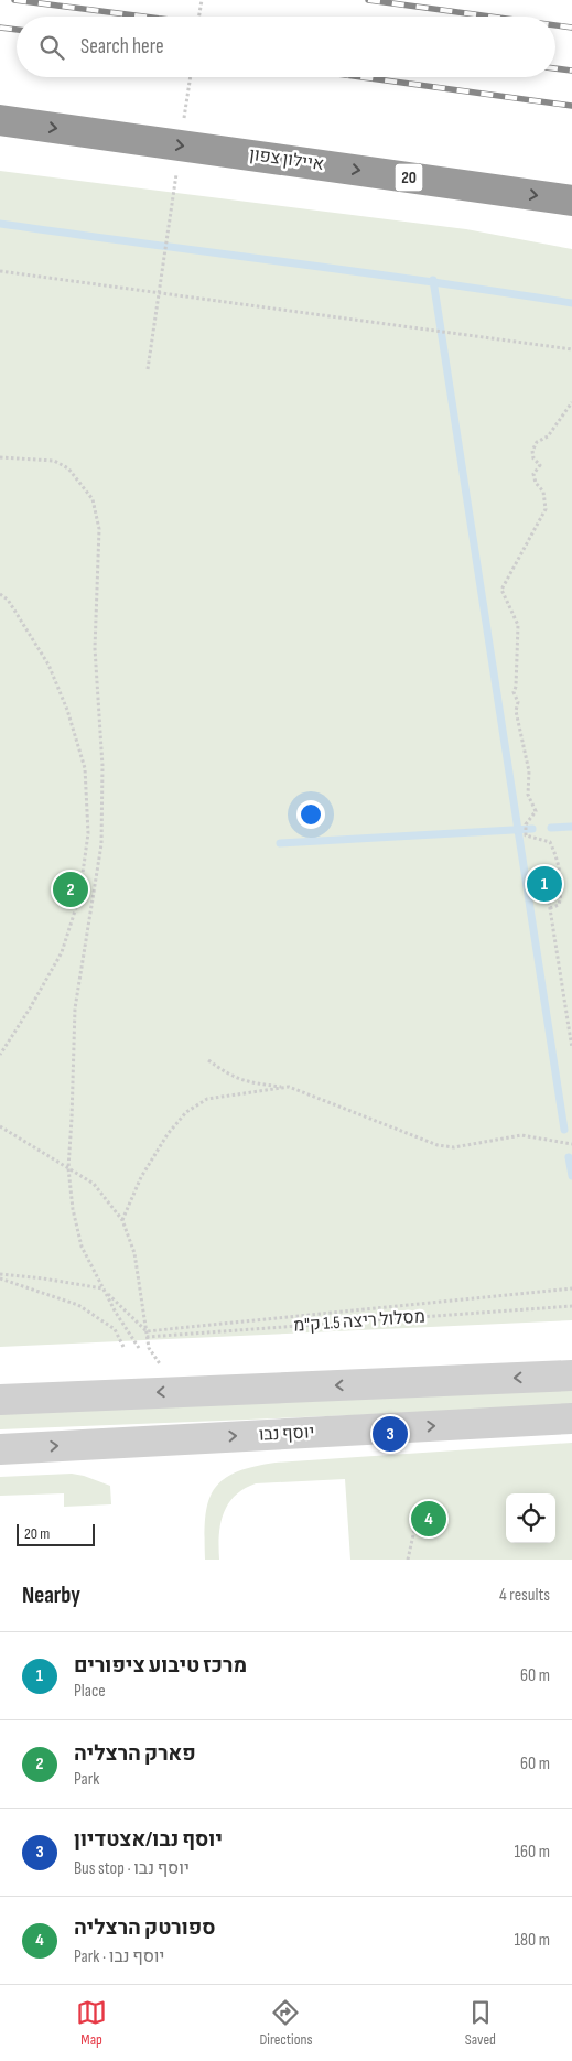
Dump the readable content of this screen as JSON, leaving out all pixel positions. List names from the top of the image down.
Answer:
{
  "streets": {
    "highway": ["איילון צפון", "20"],
    "street": ["יוסף נבו"],
    "path": ["מסלול ריצה 1.5 ק\"מ"]
  },
  "one_way": ["איילון צפון"],
  "scale_bar": "20 m",
  "page": {
    "search": "Search here",
    "pins": [
      "1",
      "2",
      "3",
      "4"
    ],
    "scale": "20 m",
    "heading": ["Nearby", "4 results"],
    "list": [
      {
        "mark": "1",
        "name": "מרכז טיבוע ציפורים",
        "note": "Place",
        "value": "60 m"
      },
      {
        "mark": "2",
        "name": "פארק הרצליה",
        "note": "Park",
        "value": "60 m"
      },
      {
        "mark": "3",
        "name": "יוסף נבו/אצטדיון",
        "note": "Bus stop · יוסף נבו",
        "value": "160 m"
      },
      {
        "mark": "4",
        "name": "ספורטק הרצליה",
        "note": "Park · יוסף נבו",
        "value": "180 m"
      }
    ],
    "nav": ["Map", "Directions", "Saved"]
  }
}
